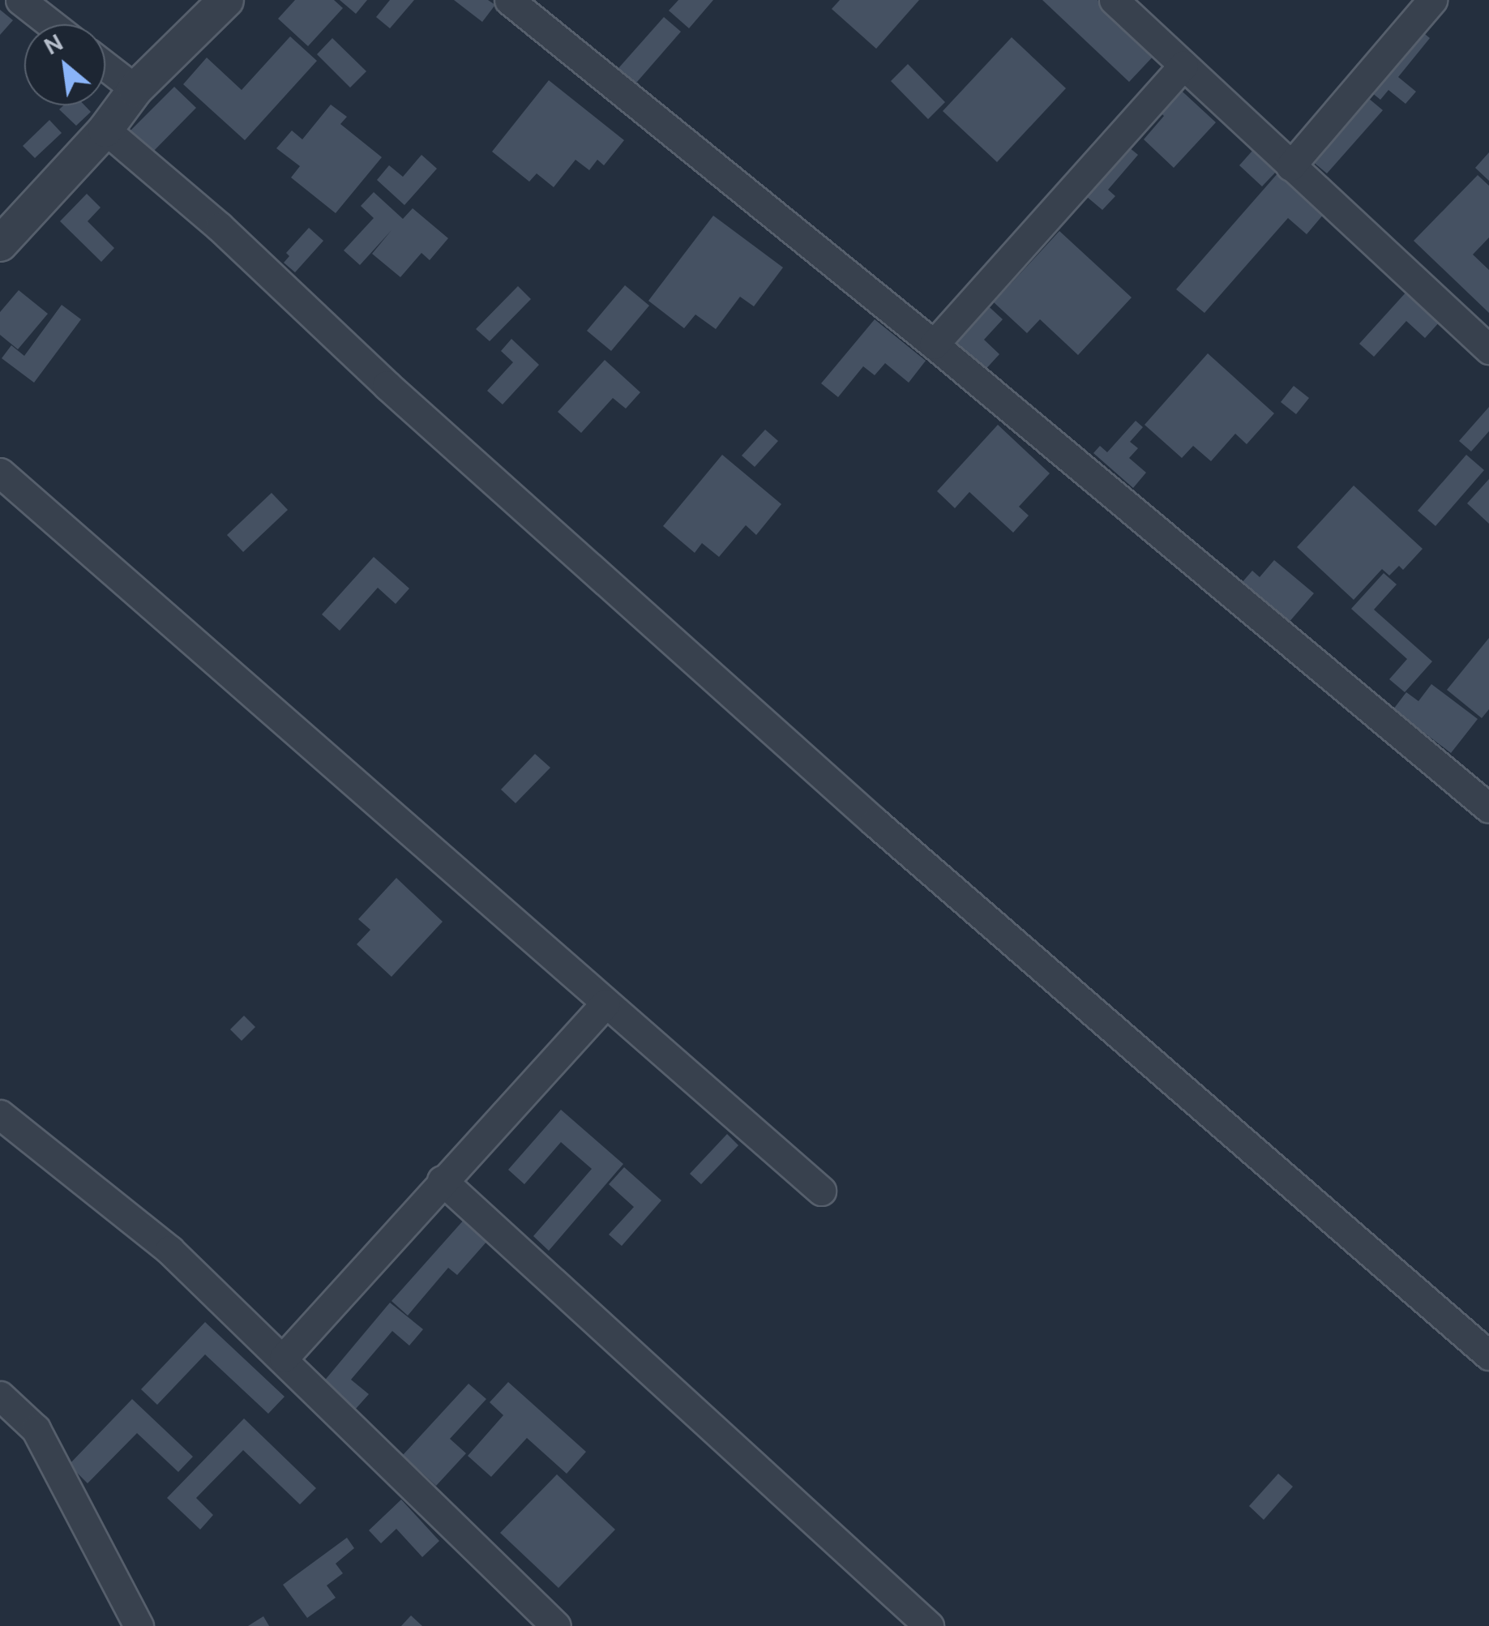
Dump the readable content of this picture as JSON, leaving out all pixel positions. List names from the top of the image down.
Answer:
{
  "north": "top left"
}
